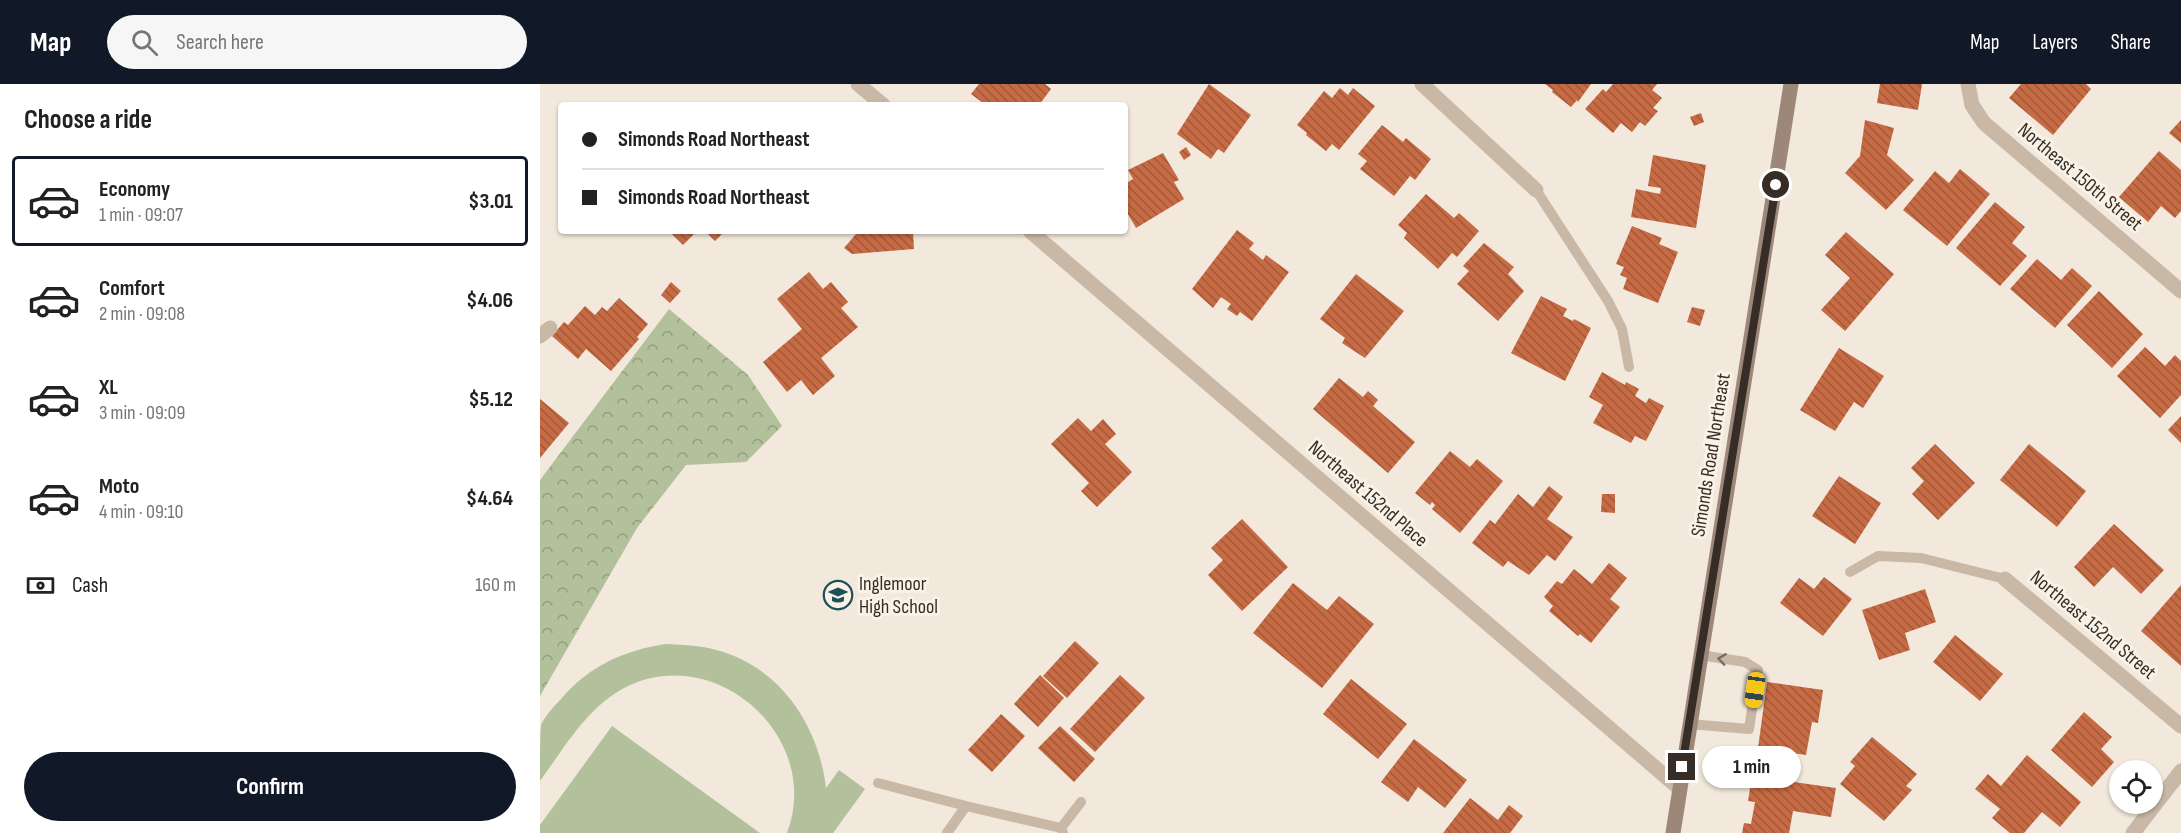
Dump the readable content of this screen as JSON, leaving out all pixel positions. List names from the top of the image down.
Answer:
{
  "streets": {
    "main road": ["Simonds Road Northeast"],
    "street": ["Northeast 150th Street", "Northeast 152nd Place", "Northeast 152nd Street"]
  },
  "crossings": [
    ["Simonds Road Northeast", "Northeast 152nd Place"]
  ],
  "places": {
    "school or university": ["Inglemoor High School"]
  },
  "page": {
    "header": "Map",
    "search": "Search here",
    "nav": ["Map", "Layers", "Share"],
    "heading": "Choose a ride",
    "banner": ["Simonds Road Northeast", "Simonds Road Northeast"],
    "list": [
      {
        "name": "Economy",
        "note": "1 min · 09:07",
        "value": "$3.01"
      },
      {
        "name": "Comfort",
        "note": "2 min · 09:08",
        "value": "$4.06"
      },
      {
        "name": "XL",
        "note": "3 min · 09:09",
        "value": "$5.12"
      },
      {
        "name": "Moto",
        "note": "4 min · 09:10",
        "value": "$4.64"
      }
    ],
    "pay": ["Cash", "160 m"],
    "buttons": "Confirm",
    "bubble": "1 min"
  }
}
